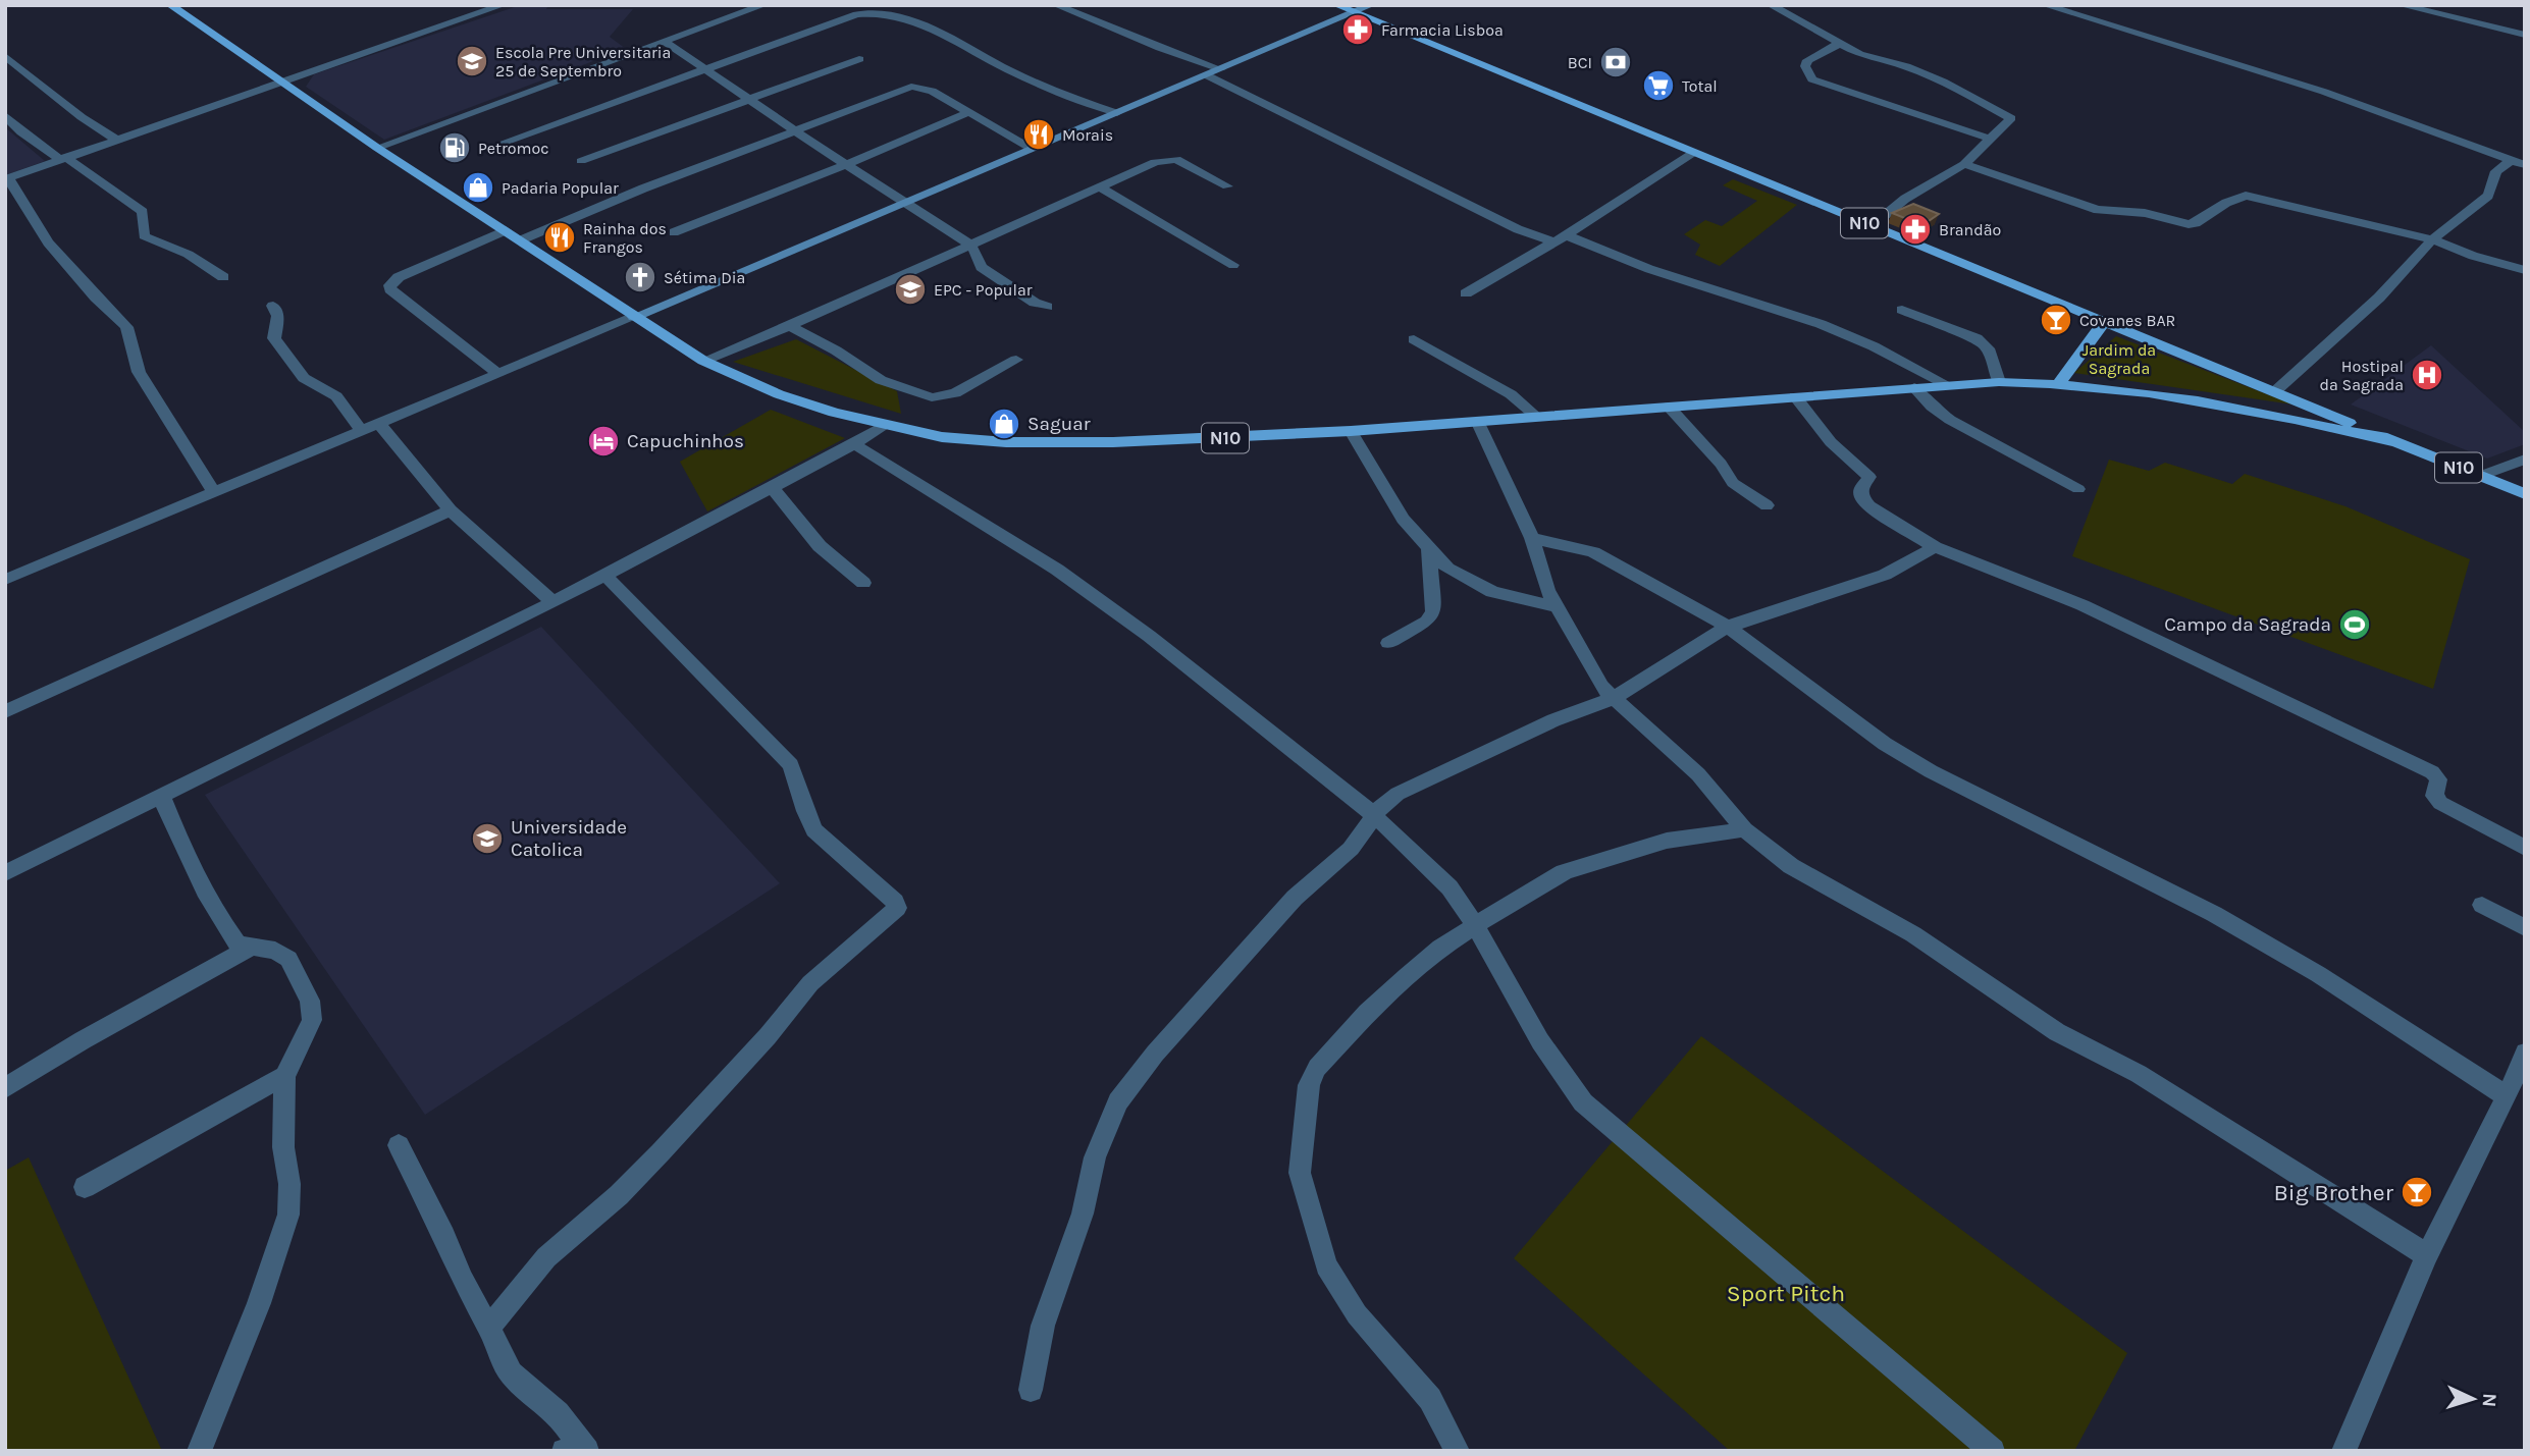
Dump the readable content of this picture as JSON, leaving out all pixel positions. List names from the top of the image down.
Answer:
{
  "streets": {
    "main road": ["N10"]
  },
  "parks": ["Jardim da Sagrada", "Sport Pitch"],
  "places": {
    "pharmacy": ["Farmacia Lisboa", "Brandão"],
    "school or university": ["Escola Pre Universitaria 25 de Septembro", "EPC - Popular", "Universidade Catolica"],
    "bank": ["BCI"],
    "supermarket": ["Total"],
    "restaurant": ["Morais", "Rainha dos Frangos"],
    "fuel station": ["Petromoc"],
    "shop": ["Padaria Popular", "Saguar"],
    "church": ["Sétima Dia"],
    "bar": ["Covanes BAR", "Big Brother"],
    "hospital": ["Hostipal da Sagrada"],
    "hotel": ["Capuchinhos"],
    "sports": ["Campo da Sagrada"]
  },
  "north": "right"
}
